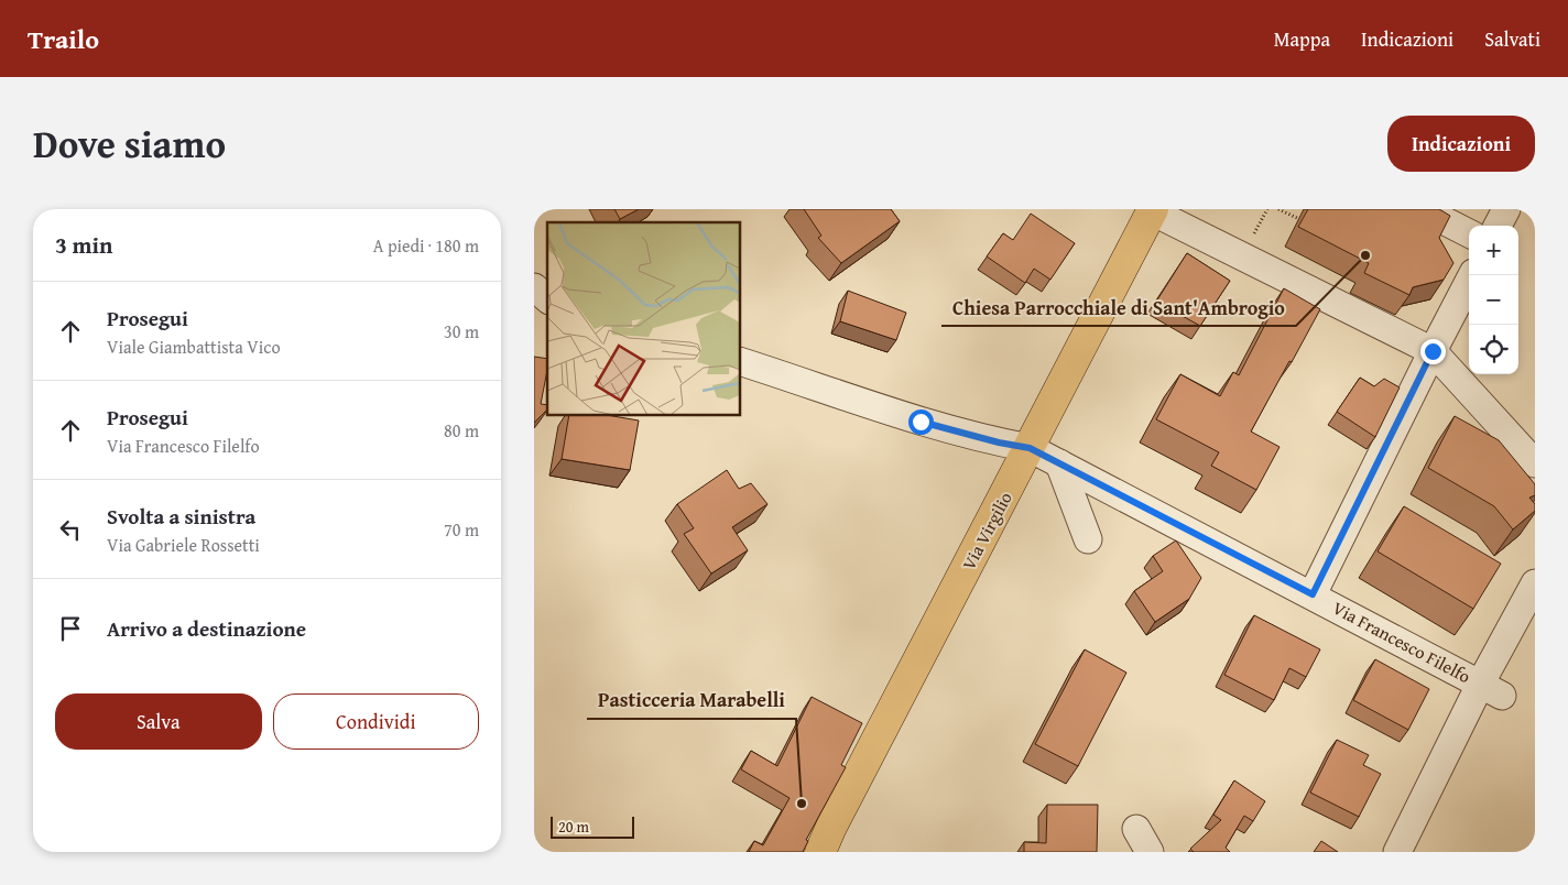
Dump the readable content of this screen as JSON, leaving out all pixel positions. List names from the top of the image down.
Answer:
{
  "streets": {
    "main road": ["Via Virgilio"],
    "street": ["Via Francesco Filelfo"]
  },
  "crossings": [
    ["Via Virgilio", "Via Francesco Filelfo"]
  ],
  "places": ["Chiesa Parrocchiale di Sant'Ambrogio", "Pasticceria Marabelli"],
  "scale_bar": "20 m",
  "page": {
    "header": "Trailo",
    "nav": ["Mappa", "Indicazioni", "Salvati"],
    "title": "Dove siamo",
    "buttons": [
      "Indicazioni",
      ["Salva", "Condividi"]
    ],
    "heading": ["3 min", "A piedi · 180 m"],
    "map_buttons": ["+", "−"],
    "list": [
      ["Prosegui", "Viale Giambattista Vico", "30 m"],
      ["Prosegui", "Via Francesco Filelfo", "80 m"],
      ["Svolta a sinistra", "Via Gabriele Rossetti", "70 m"],
      "Arrivo a destinazione"
    ],
    "scale": "20 m"
  }
}
